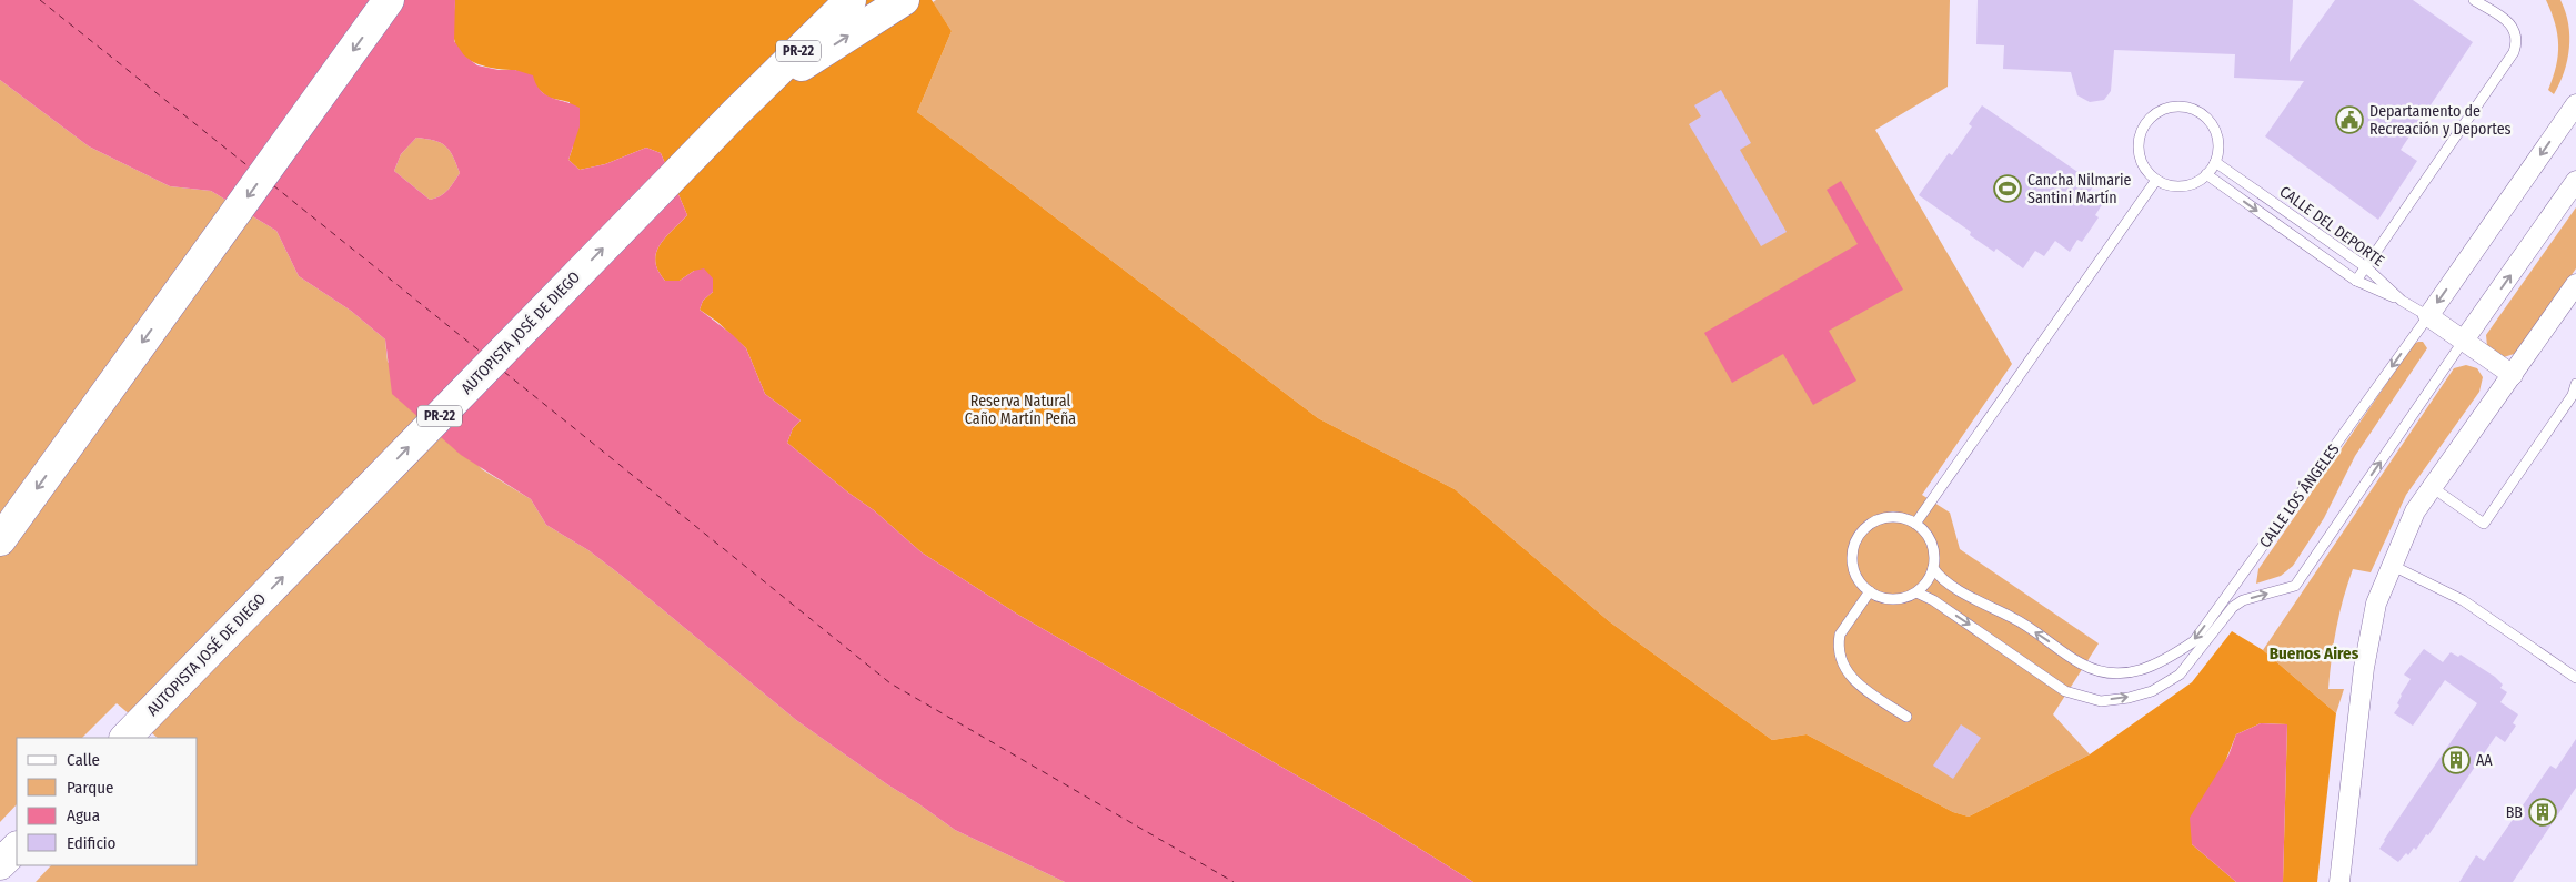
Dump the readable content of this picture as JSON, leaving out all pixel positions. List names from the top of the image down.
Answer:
{
  "streets": {
    "highway": ["PR-22", "AUTOPISTA JOSÉ DE DIEGO"],
    "street": ["CALLE LOS ÁNGELES"],
    "lane": ["CALLE DEL DEPORTE"]
  },
  "crossings": [
    ["CALLE DEL DEPORTE", "CALLE LOS ÁNGELES"]
  ],
  "districts": ["Buenos Aires"],
  "parks": ["Reserva Natural Caño Martín Peña"],
  "places": {
    "public building": ["Departamento de Recreación y Deportes"],
    "sports": ["Cancha Nilmarie Santini Martín"],
    "building": ["AA", "BB"]
  },
  "legend": [
    "Calle",
    "Parque",
    "Agua",
    "Edificio"
  ]
}
